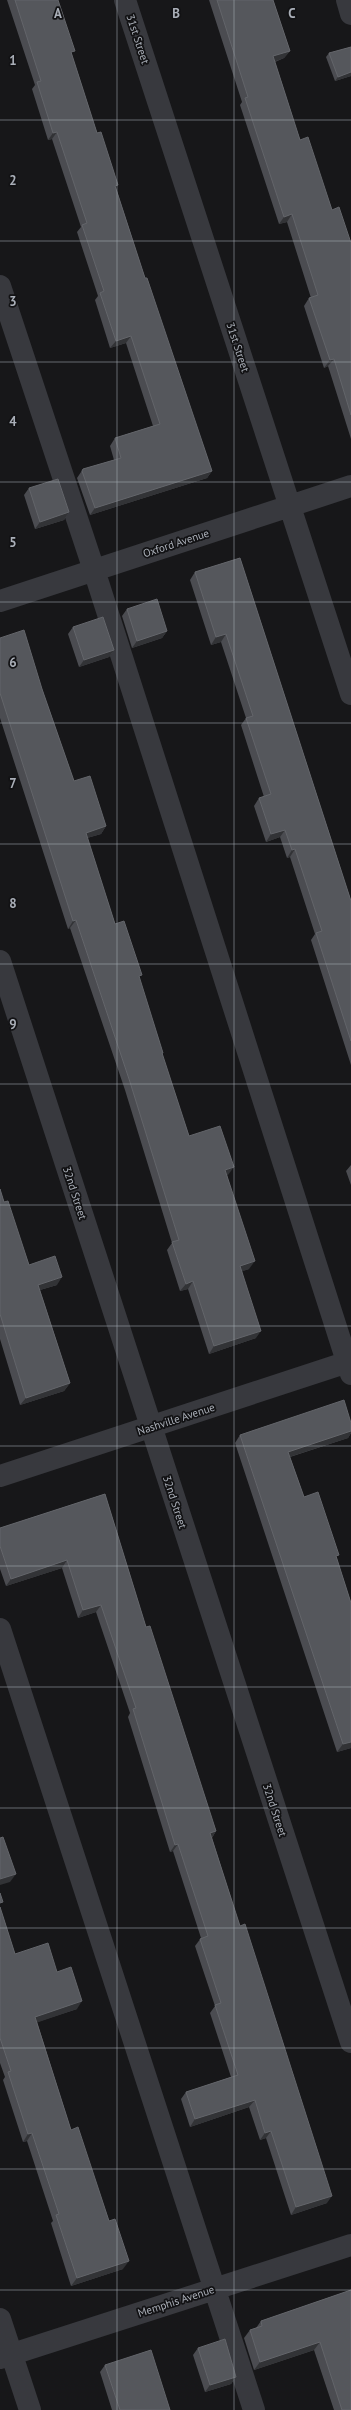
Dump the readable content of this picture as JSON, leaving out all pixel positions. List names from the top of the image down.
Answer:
{
  "streets": {
    "street": [
      "31st Street",
      "Oxford Avenue",
      "32nd Street",
      "Nashville Avenue",
      "Memphis Avenue"
    ]
  },
  "crossings": [
    ["31st Street", "Oxford Avenue"],
    ["32nd Street", "Nashville Avenue"]
  ],
  "grid": {
    "columns": ["A", "B", "C"],
    "rows": [
      "1",
      "2",
      "3",
      "4",
      "5",
      "6",
      "7",
      "8",
      "9"
    ]
  }
}
